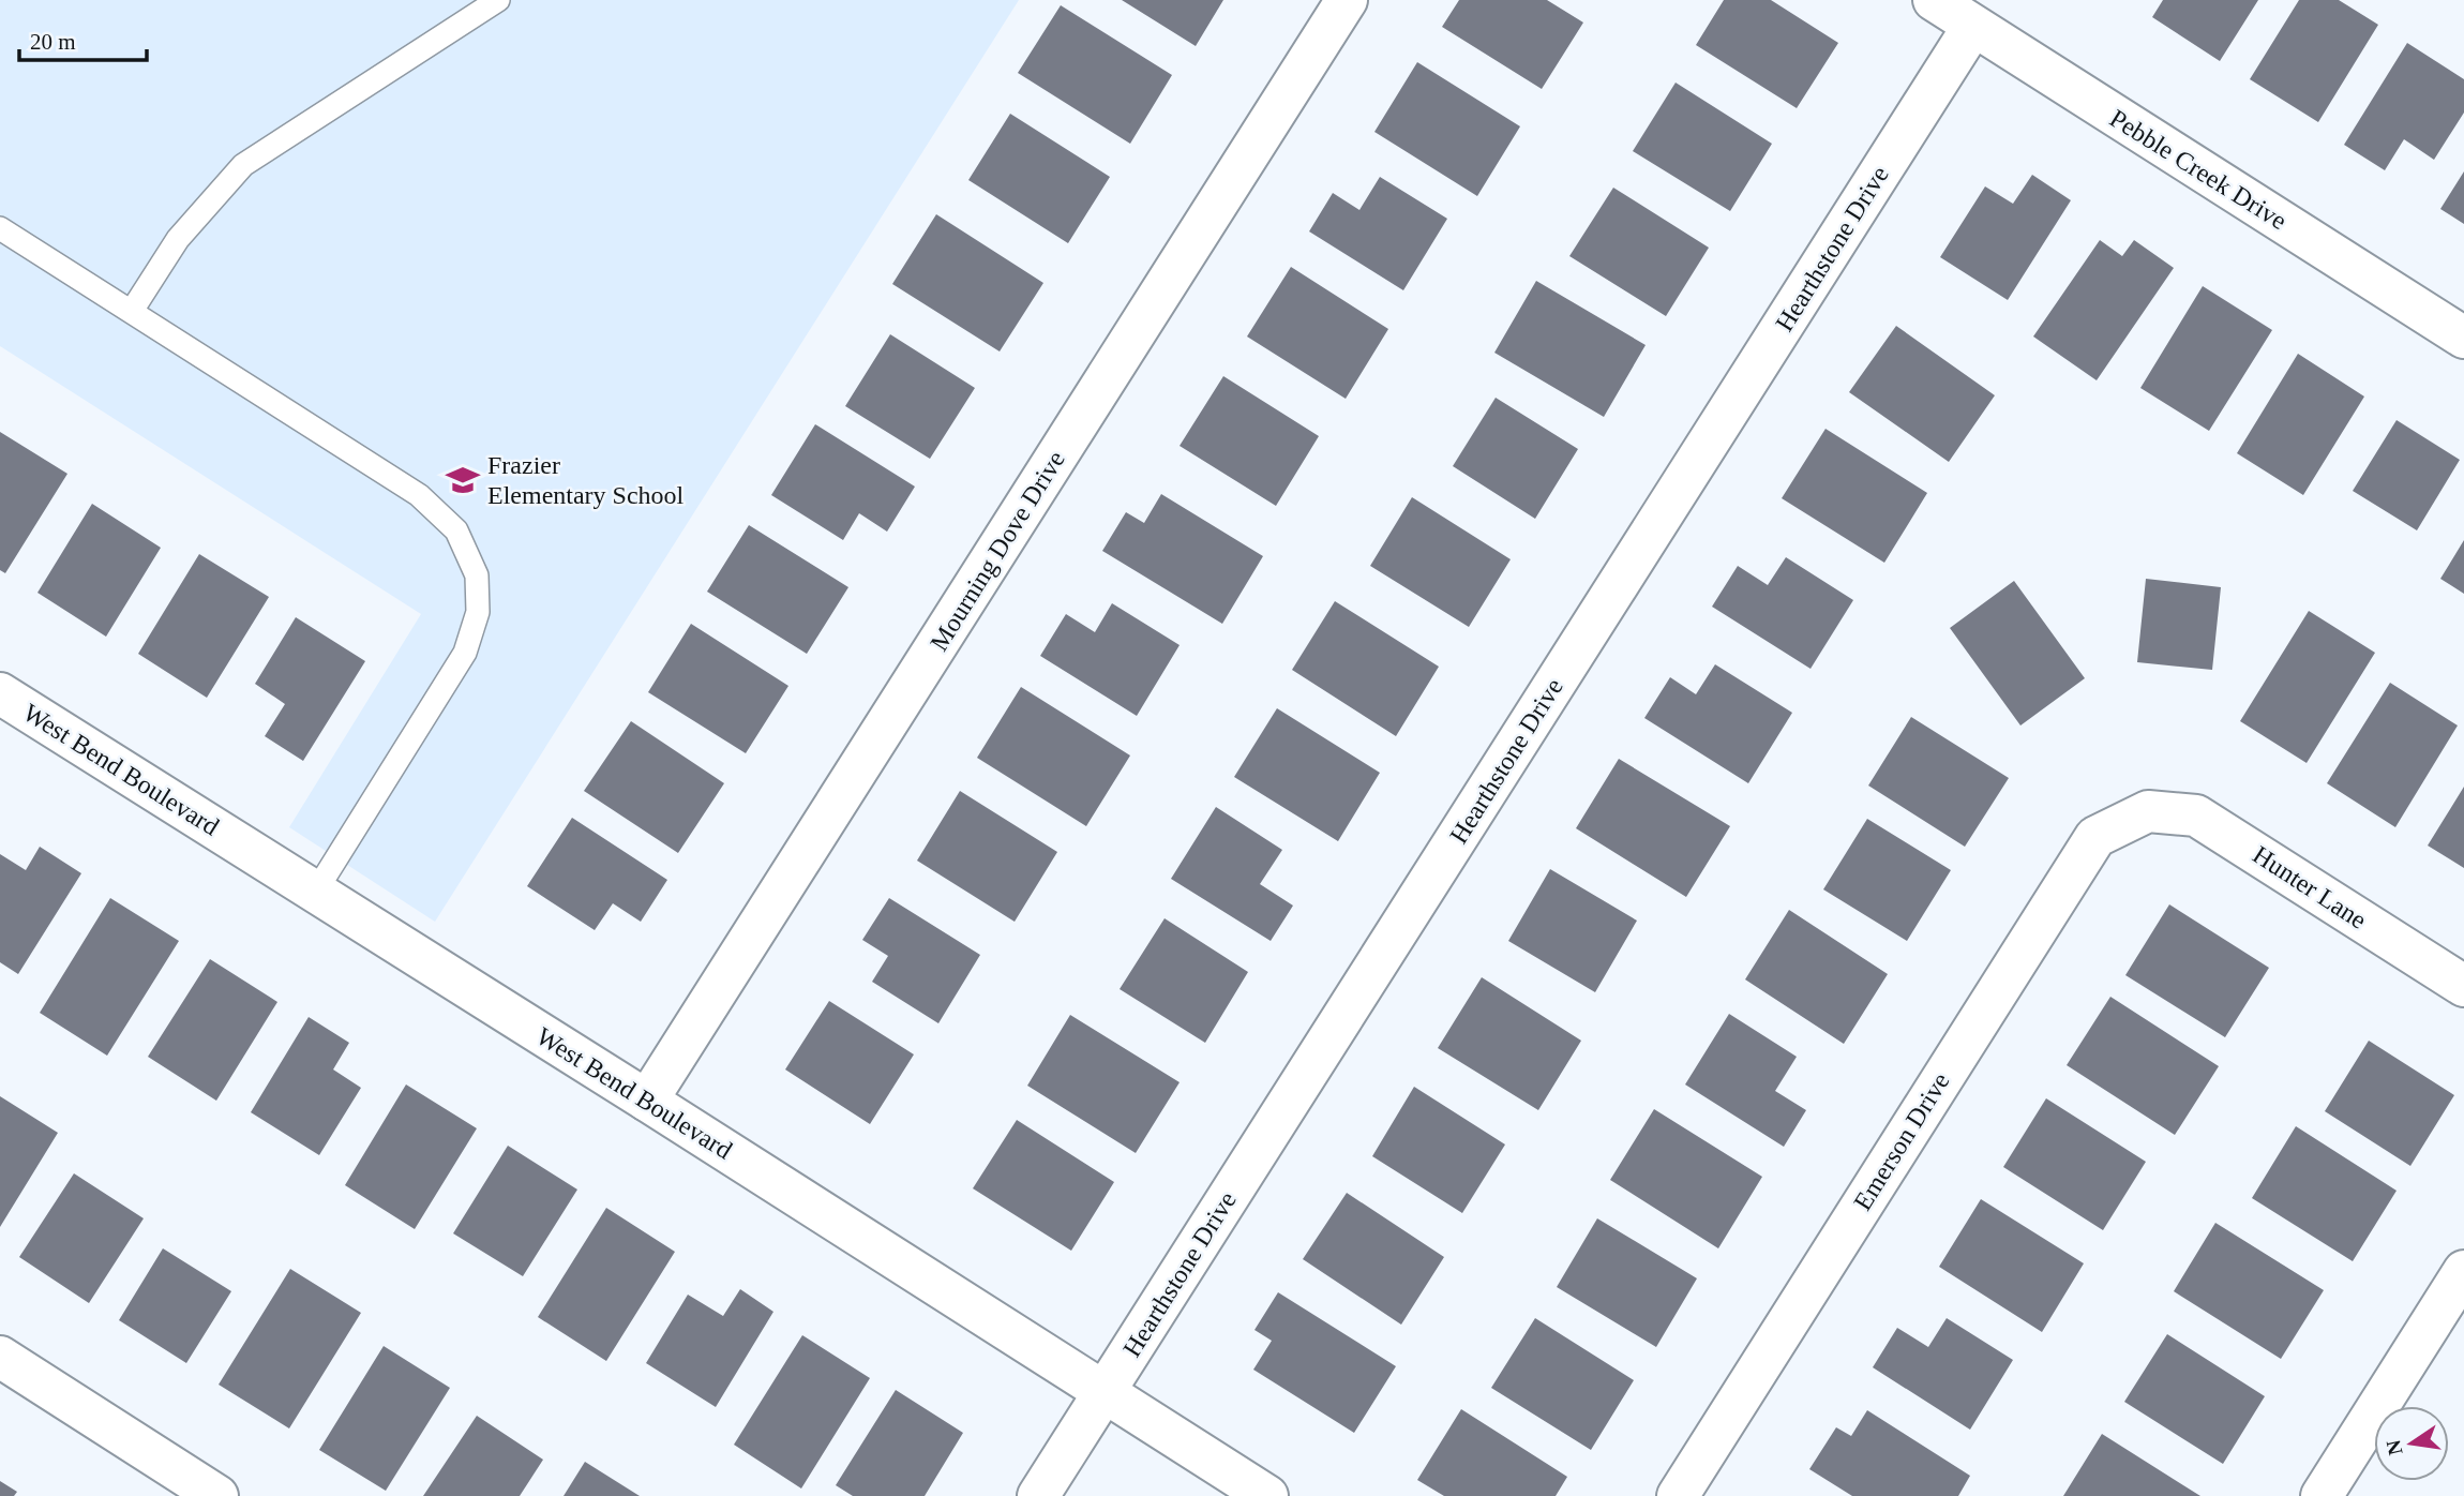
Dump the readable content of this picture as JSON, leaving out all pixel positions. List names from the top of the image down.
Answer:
{
  "streets": {
    "street": [
      "Pebble Creek Drive",
      "Hearthstone Drive",
      "Mourning Dove Drive",
      "West Bend Boulevard",
      "Hunter Lane",
      "Emerson Drive"
    ]
  },
  "crossings": [
    ["Pebble Creek Drive", "Hearthstone Drive"],
    ["Hearthstone Drive", "West Bend Boulevard"],
    ["Mourning Dove Drive", "West Bend Boulevard"],
    ["Hunter Lane", "Emerson Drive"]
  ],
  "places": {
    "school or university": ["Frazier Elementary School"]
  },
  "scale_bar": "20 m",
  "north": "left"
}
